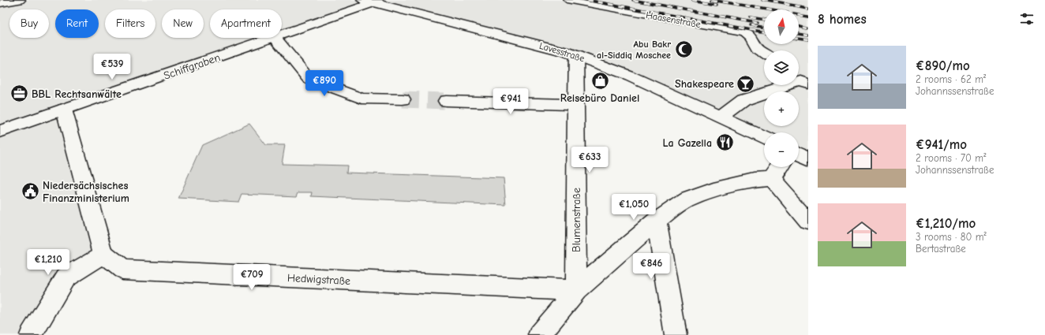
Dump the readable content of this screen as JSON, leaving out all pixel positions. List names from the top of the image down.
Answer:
{
  "streets": {
    "street": [
      "Haasenstraße",
      "Lavesstraße",
      "Schiffgraben",
      "Blumenstraße",
      "Hedwigstraße"
    ]
  },
  "crossings": [
    ["Lavesstraße", "Schiffgraben"],
    ["Lavesstraße", "Blumenstraße"],
    ["Blumenstraße", "Hedwigstraße"]
  ],
  "places": {
    "mosque": ["Abu Bakr al-Siddiq Moschee"],
    "shop": ["Reisebüro Daniel"],
    "bar": ["Shakespeare"],
    "office": ["BBL Rechtsanwälte"],
    "restaurant": ["La Gazella"],
    "public building": ["Niedersächsisches Finanzministerium"]
  },
  "north": "top",
  "page": {
    "heading": "8 homes",
    "map_buttons": ["+", "−"],
    "chip": [
      "Buy",
      "Rent",
      "Filters",
      "New",
      "Apartment"
    ],
    "list": [
      {
        "name": "€890/mo",
        "note": "2 rooms · 62 m² · Johannssenstraße"
      },
      {
        "name": "€941/mo",
        "note": "2 rooms · 70 m² · Johannssenstraße"
      },
      {
        "name": "€1,210/mo",
        "note": "3 rooms · 80 m² · Bertastraße"
      }
    ],
    "price": [
      "€539",
      "€890",
      "€941",
      "€633",
      "€1,050",
      "€1,210",
      "€846",
      "€709"
    ]
  }
}
